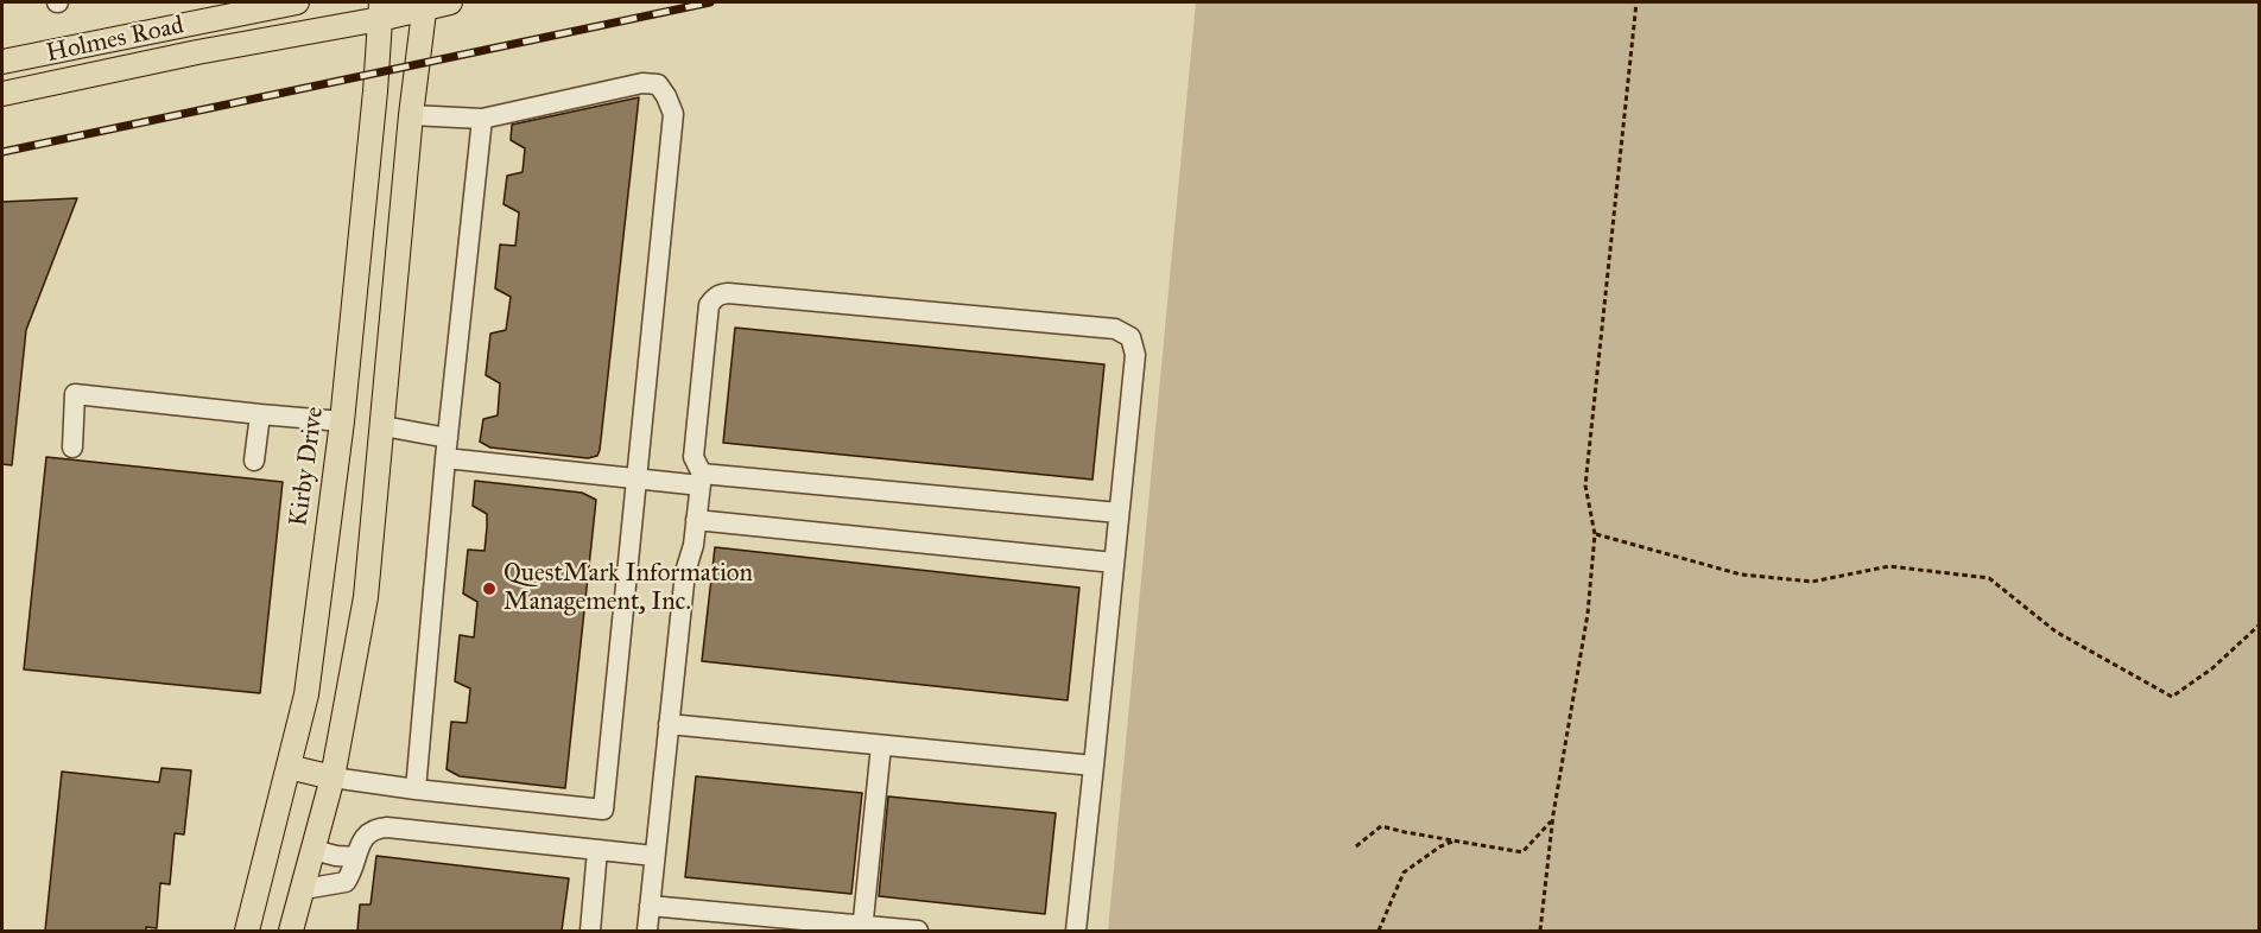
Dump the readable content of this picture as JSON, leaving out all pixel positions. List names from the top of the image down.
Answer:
{
  "streets": {
    "main road": ["Holmes Road", "Kirby Drive"]
  },
  "crossings": [
    ["Holmes Road", "Kirby Drive"]
  ],
  "places": ["QuestMark Information Management, Inc."]
}
